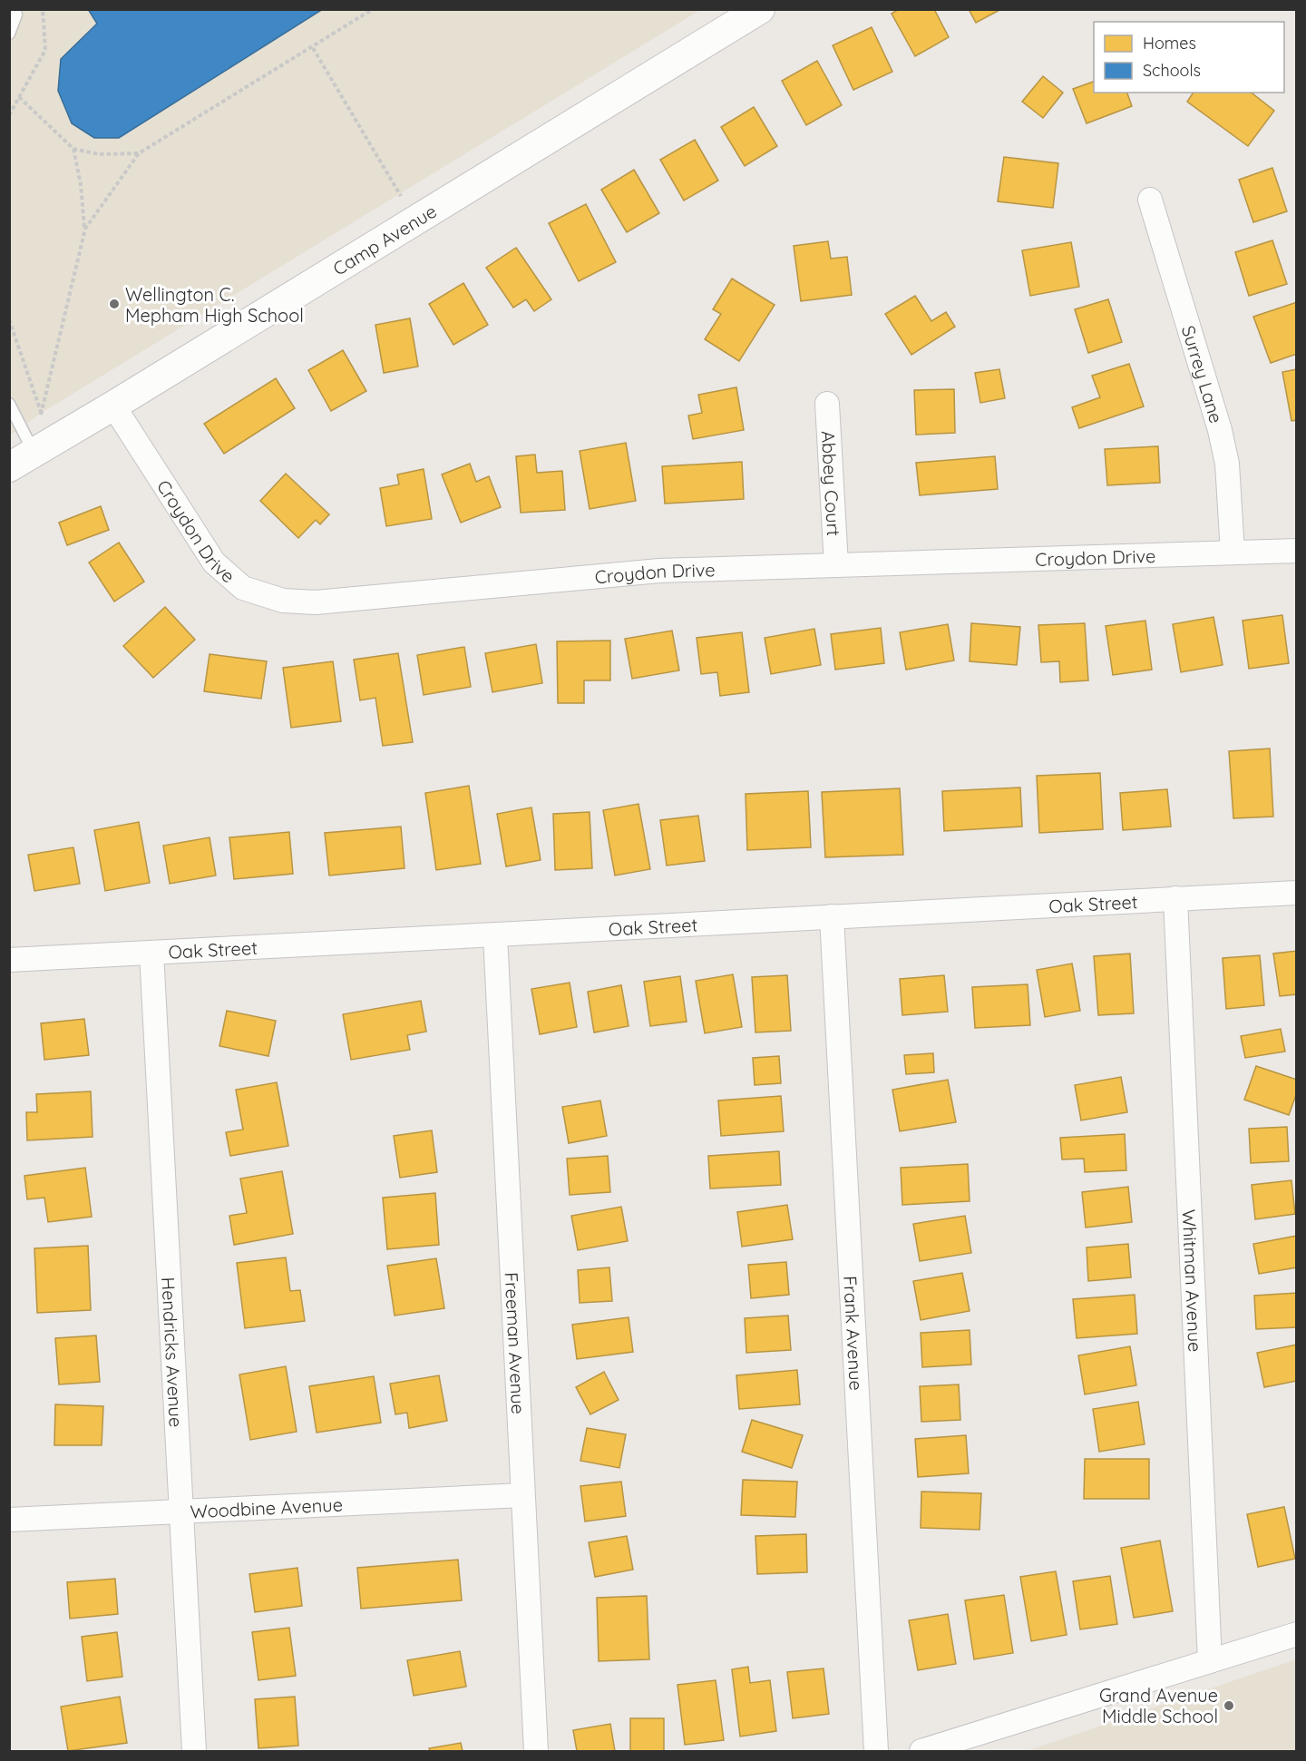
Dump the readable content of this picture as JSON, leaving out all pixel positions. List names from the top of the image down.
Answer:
{
  "streets": {
    "street": [
      "Camp Avenue",
      "Surrey Lane",
      "Abbey Court",
      "Croydon Drive",
      "Oak Street",
      "Whitman Avenue",
      "Frank Avenue",
      "Freeman Avenue",
      "Hendricks Avenue",
      "Woodbine Avenue"
    ]
  },
  "crossings": [
    ["Camp Avenue", "Croydon Drive"],
    ["Surrey Lane", "Croydon Drive"],
    ["Abbey Court", "Croydon Drive"],
    ["Oak Street", "Whitman Avenue"],
    ["Oak Street", "Frank Avenue"],
    ["Oak Street", "Freeman Avenue"],
    ["Oak Street", "Hendricks Avenue"],
    ["Freeman Avenue", "Woodbine Avenue"],
    ["Hendricks Avenue", "Woodbine Avenue"]
  ],
  "places": ["Wellington C. Mepham High School", "Grand Avenue Middle School"],
  "legend": ["Homes", "Schools"]
}
